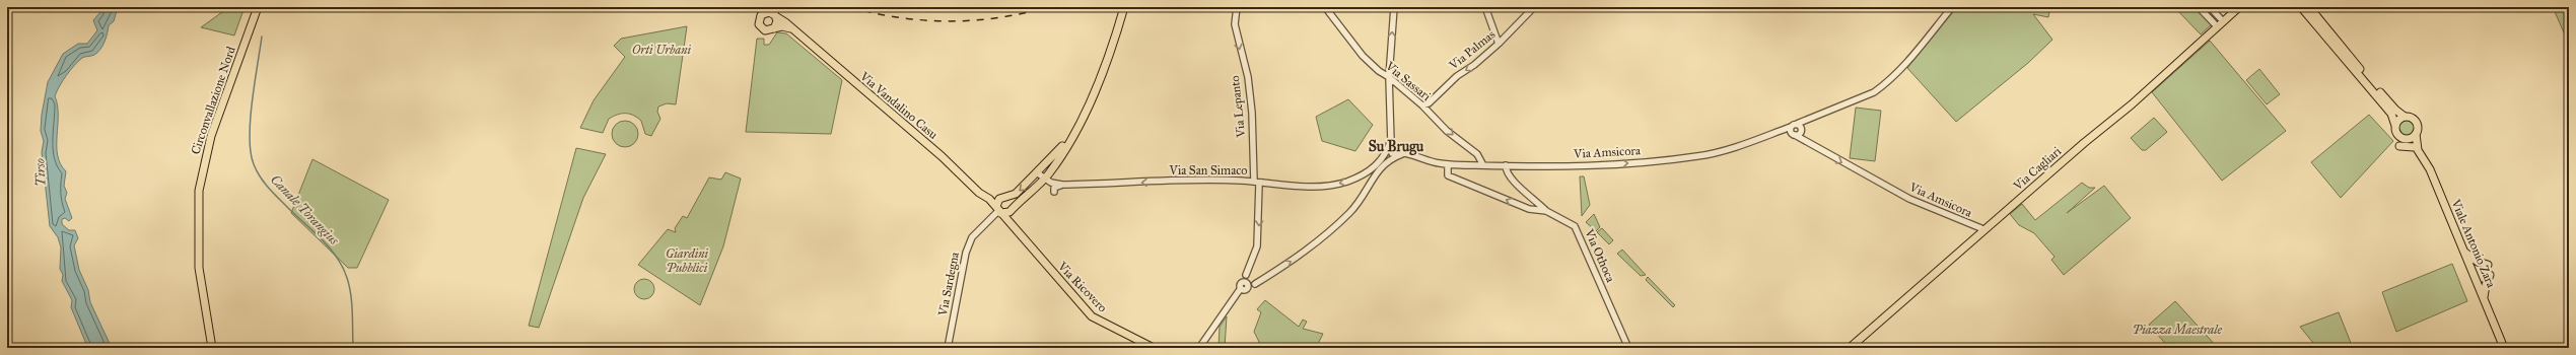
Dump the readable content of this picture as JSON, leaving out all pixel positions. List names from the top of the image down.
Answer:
{
  "streets": {
    "main road": [
      "Circonvallazione Nord",
      "Via Vandalino Casu",
      "Via Cagliari",
      "Viale Antonio Zara",
      "Via Ricovero"
    ],
    "street": [
      "Via Palmas",
      "Via Sassari",
      "Via Lepanto",
      "Via Amsicora",
      "Via San Simaco",
      "Via Othoca",
      "Via Sardegna"
    ]
  },
  "crossings": [
    ["Via Palmas", "Via Sassari"],
    ["Via Sassari", "Via Amsicora"],
    ["Via Vandalino Casu", "Via Sardegna"],
    ["Via Vandalino Casu", "Via Ricovero"],
    ["Via Lepanto", "Via San Simaco"],
    ["Via Amsicora", "Via Cagliari"],
    ["Via Amsicora", "Via Othoca"],
    ["Via Sardegna", "Via Ricovero"]
  ],
  "one_way": [
    "Via Palmas",
    "Via Sassari",
    "Via Lepanto",
    "Via Amsicora",
    "Via San Simaco",
    "Via Othoca"
  ],
  "districts": ["Su Brugu"],
  "water": ["Tirso", "Canale Torangius"],
  "parks": ["Orti Urbani", "Giardini Pubblici", "Piazza Maestrale"]
}
